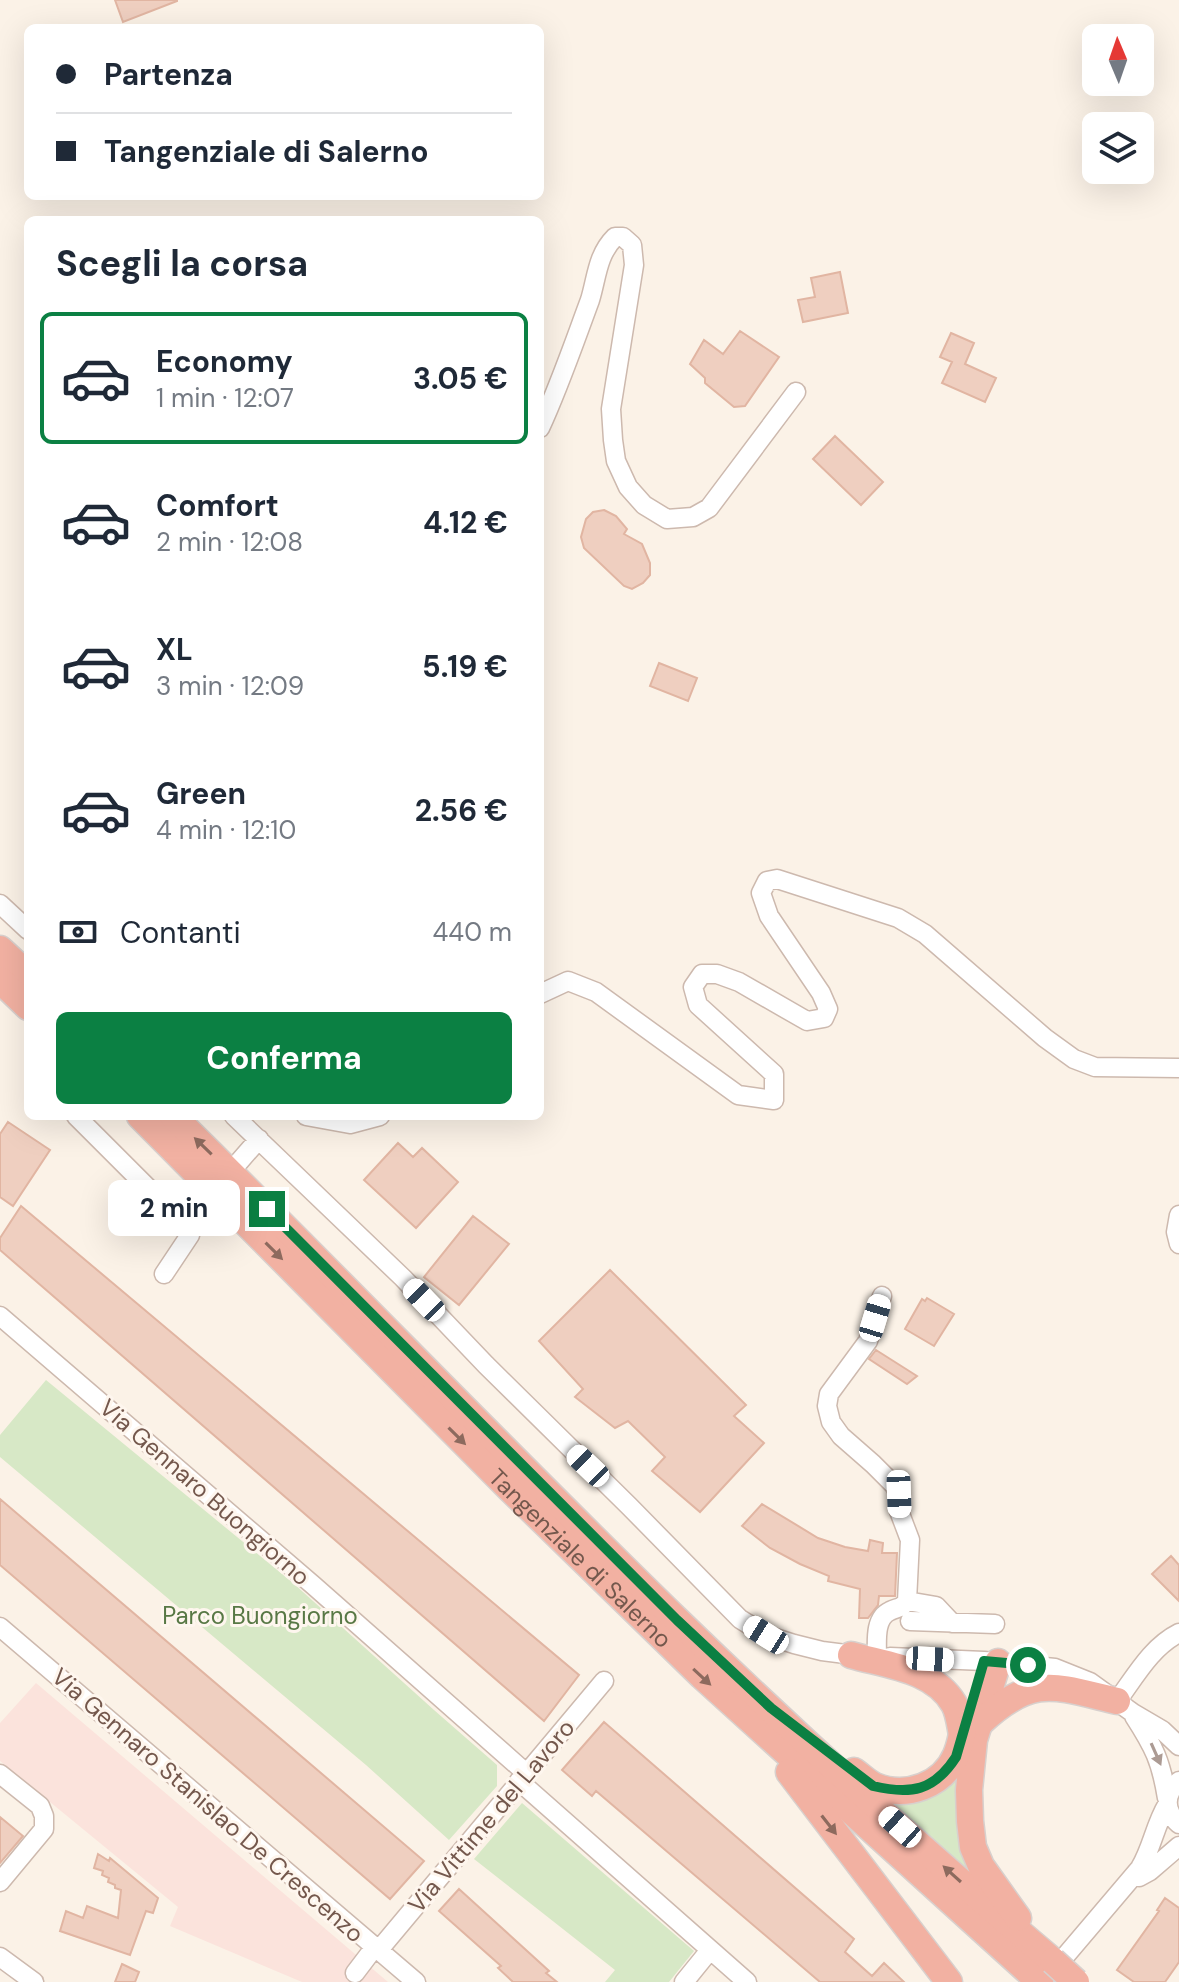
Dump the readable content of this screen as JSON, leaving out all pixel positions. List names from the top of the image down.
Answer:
{
  "streets": {
    "highway": ["Tangenziale di Salerno"],
    "street": ["Via Gennaro Buongiorno", "Via Gennaro Stanislao De Crescenzo", "Via Vittime del Lavoro"]
  },
  "crossings": [
    ["Via Gennaro Buongiorno", "Via Vittime del Lavoro"],
    ["Via Gennaro Stanislao De Crescenzo", "Via Vittime del Lavoro"]
  ],
  "parks": ["Parco Buongiorno"],
  "north": "top",
  "page": {
    "banner": ["Partenza", "Tangenziale di Salerno"],
    "heading": "Scegli la corsa",
    "list": [
      {
        "name": "Economy",
        "note": "1 min · 12:07",
        "value": "3.05 €"
      },
      {
        "name": "Comfort",
        "note": "2 min · 12:08",
        "value": "4.12 €"
      },
      {
        "name": "XL",
        "note": "3 min · 12:09",
        "value": "5.19 €"
      },
      {
        "name": "Green",
        "note": "4 min · 12:10",
        "value": "2.56 €"
      }
    ],
    "pay": ["Contanti", "440 m"],
    "buttons": "Conferma",
    "bubble": "2 min"
  }
}
